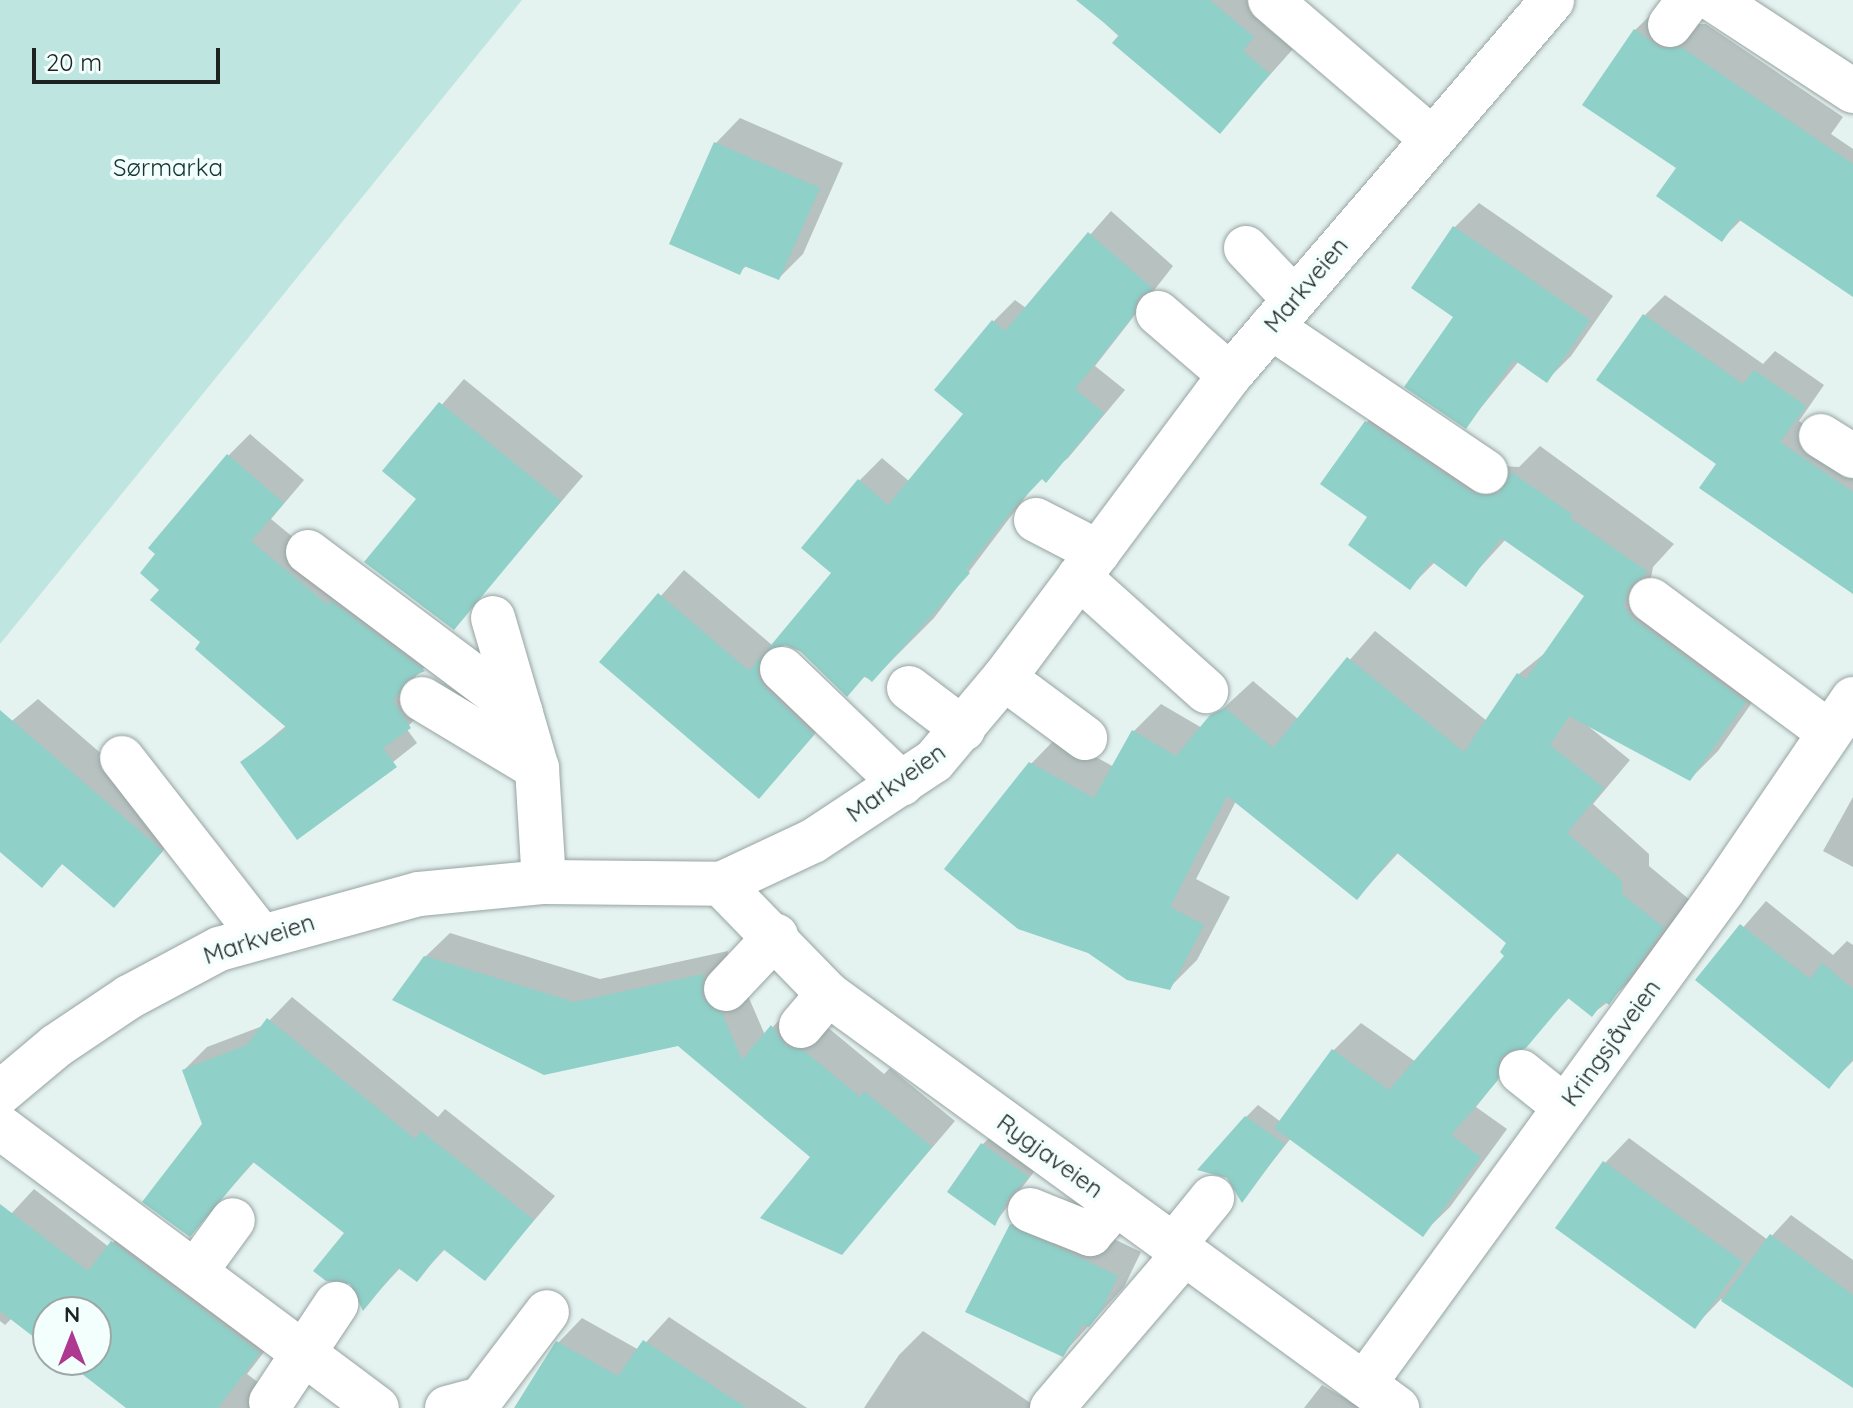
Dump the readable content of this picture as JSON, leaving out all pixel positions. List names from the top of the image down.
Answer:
{
  "streets": {
    "street": ["Markveien", "Kringsjåveien", "Rygjaveien"]
  },
  "crossings": [
    ["Markveien", "Rygjaveien"],
    ["Kringsjåveien", "Rygjaveien"]
  ],
  "parks": ["Sørmarka"],
  "scale_bar": "20 m",
  "north": "top"
}
